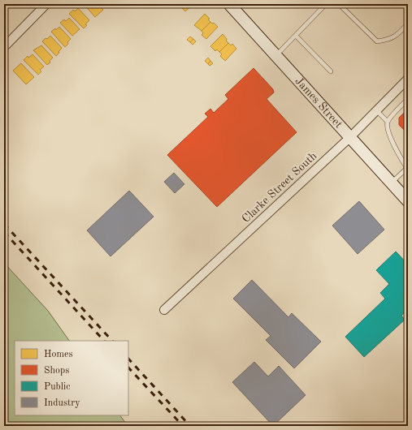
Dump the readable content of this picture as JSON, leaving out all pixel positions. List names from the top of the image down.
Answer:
{
  "streets": {
    "street": ["James Street", "Clarke Street South"]
  },
  "crossings": [
    ["James Street", "Clarke Street South"]
  ],
  "legend": [
    "Homes",
    "Shops",
    "Public",
    "Industry"
  ]
}
